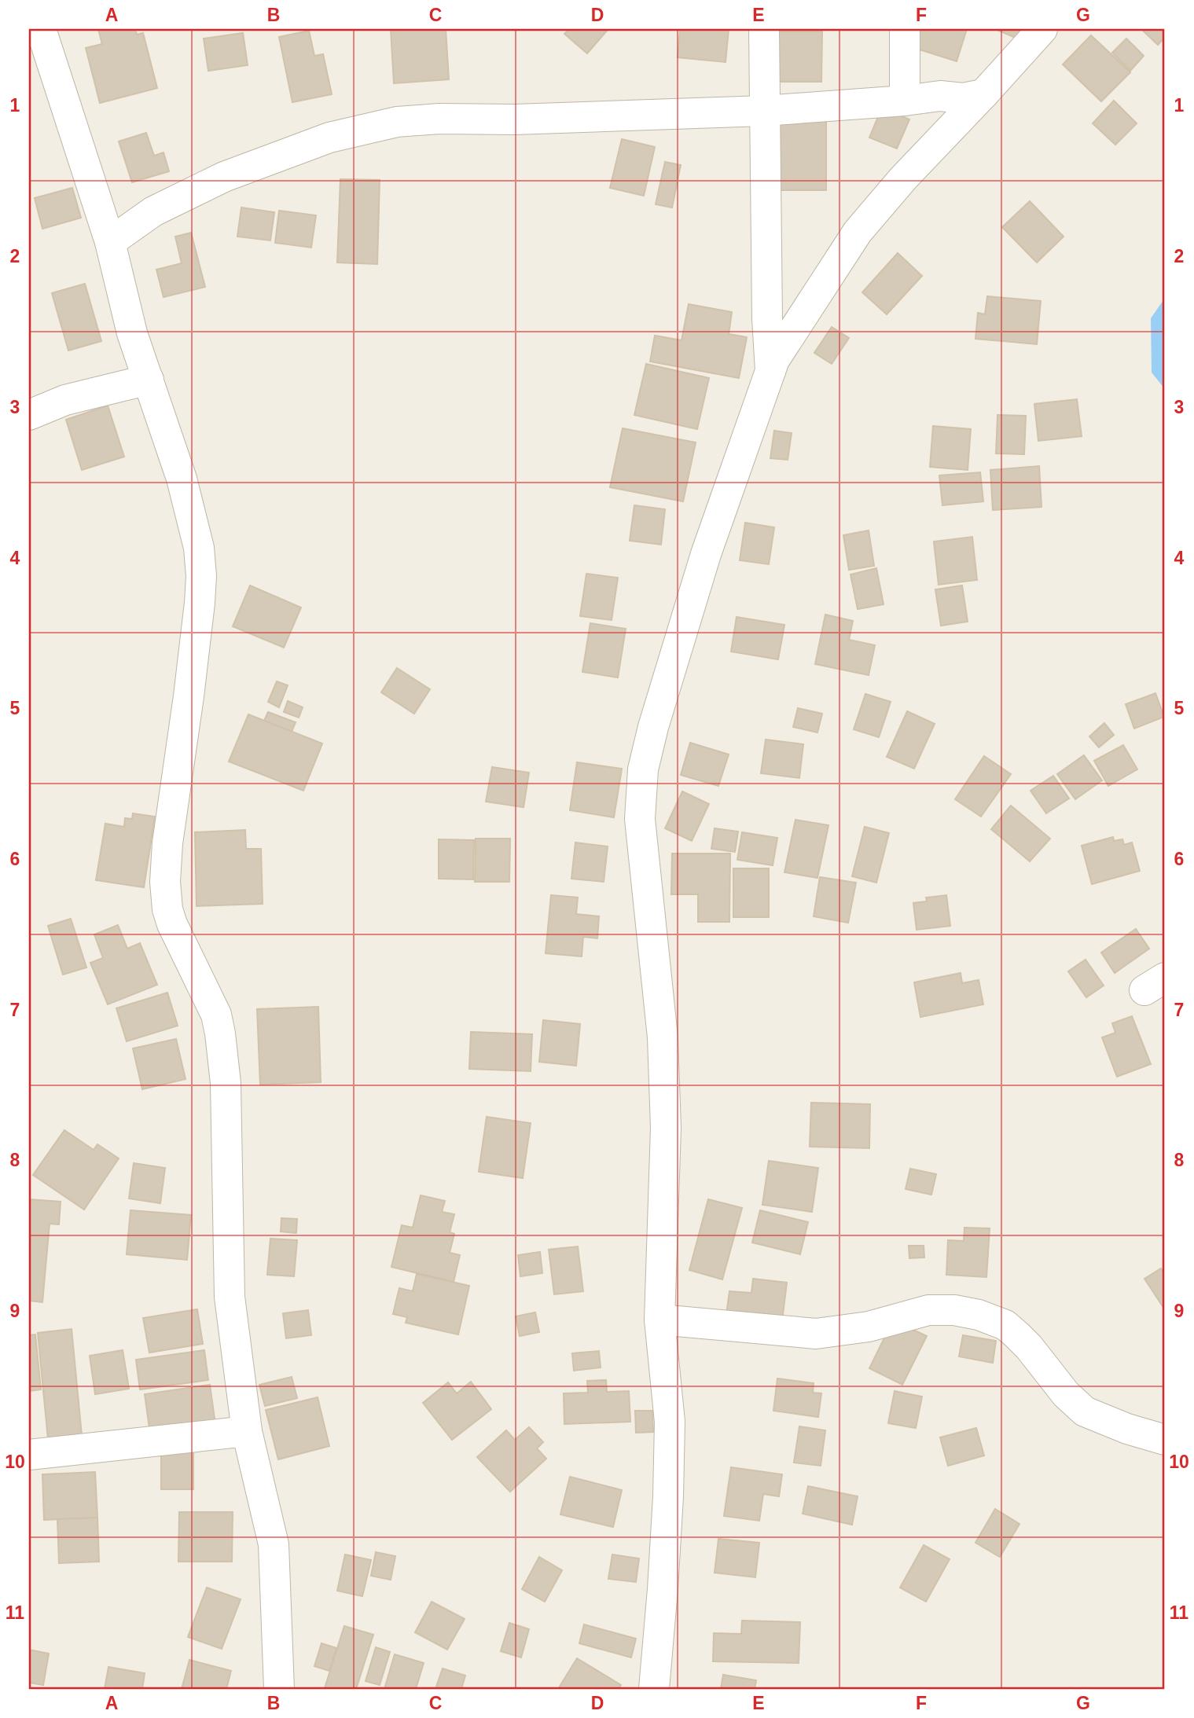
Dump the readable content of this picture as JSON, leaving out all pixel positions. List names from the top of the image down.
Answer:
{
  "grid": {
    "columns": [
      "A",
      "B",
      "C",
      "D",
      "E",
      "F",
      "G"
    ],
    "rows": [
      "1",
      "2",
      "3",
      "4",
      "5",
      "6",
      "7",
      "8",
      "9",
      "10",
      "11"
    ]
  }
}
